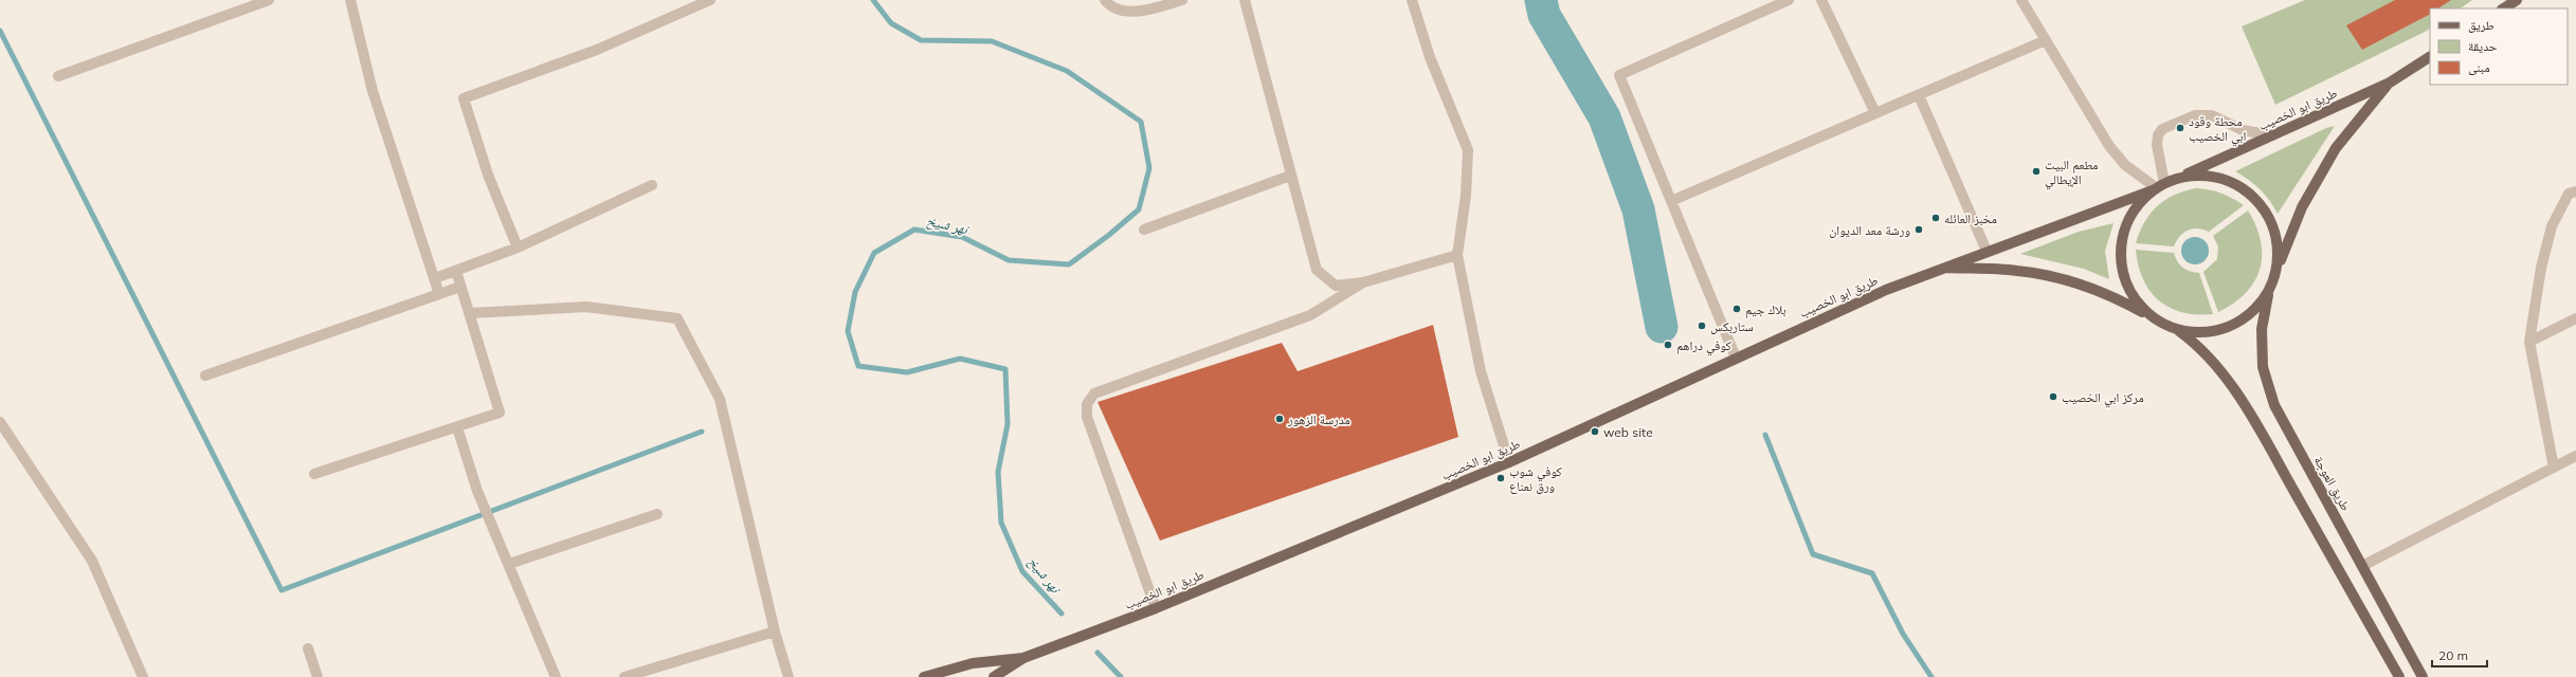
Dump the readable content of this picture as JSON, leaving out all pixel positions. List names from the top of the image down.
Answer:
{
  "streets": {
    "main road": ["طريق ابو الخصيب", "طريق العوجة"]
  },
  "water": ["نهر شيخ"],
  "places": [
    "محطة وقود ابي الخصيب",
    "مطعم البيت الإيطالي",
    "مخبز العائله",
    "ورشة معد الديوان",
    "بلاك جيم",
    "ستاربكس",
    "كوفي دراهم",
    "مركز ابي الخصيب",
    "مدرسة الزهور",
    "web site",
    "كوفي شوب ورق نعناع"
  ],
  "legend": ["طريق", "حديقة", "مبنى"],
  "scale_bar": "20 m"
}
